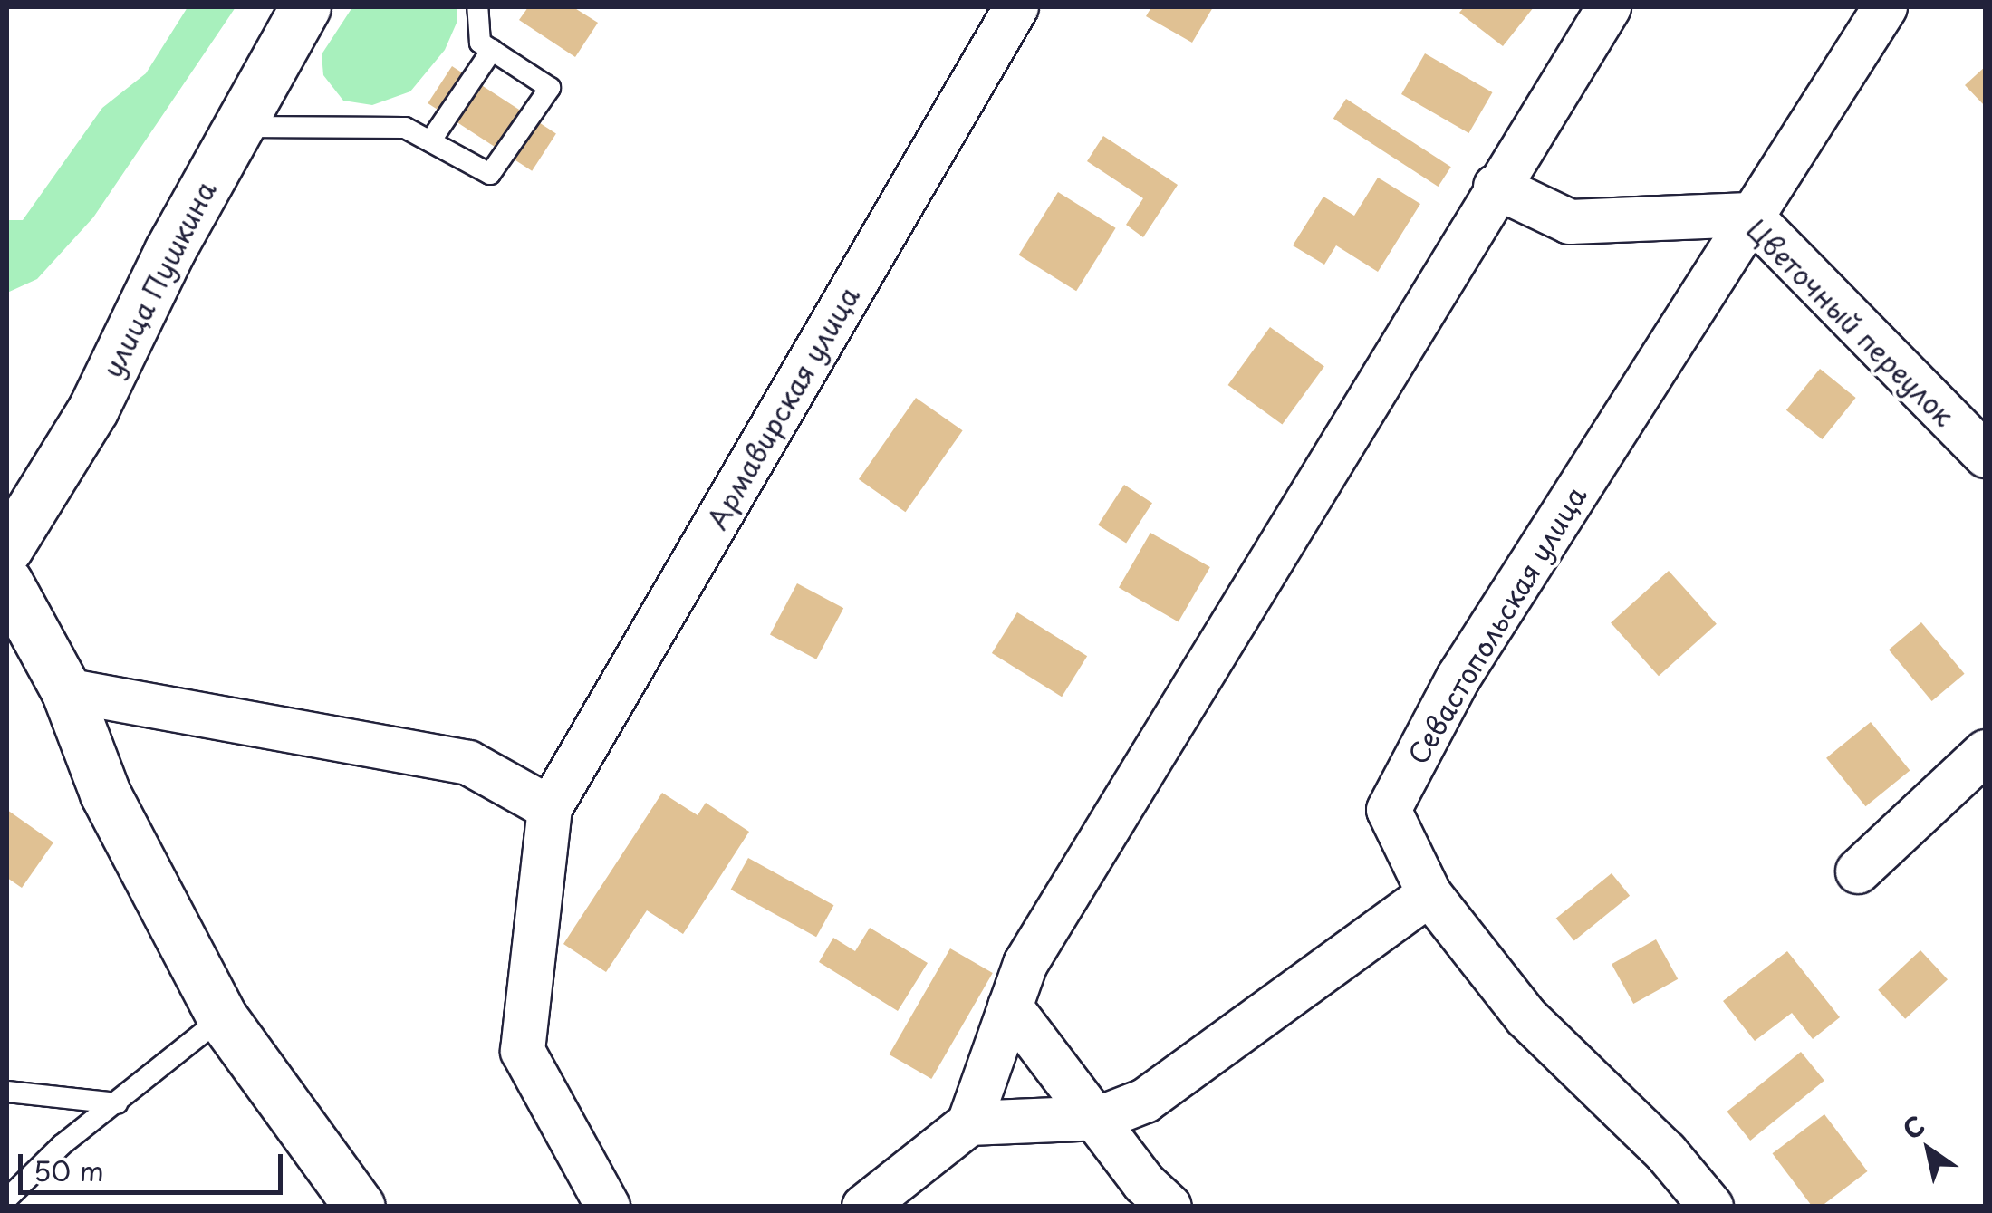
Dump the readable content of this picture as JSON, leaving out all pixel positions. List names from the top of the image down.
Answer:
{
  "streets": {
    "main road": ["улица Пушкина"],
    "street": ["Цветочный переулок", "Армавирская улица", "Севастопольская улица"]
  },
  "crossings": [
    ["Цветочный переулок", "Севастопольская улица"]
  ],
  "scale_bar": "50 m",
  "north": "top left"
}
